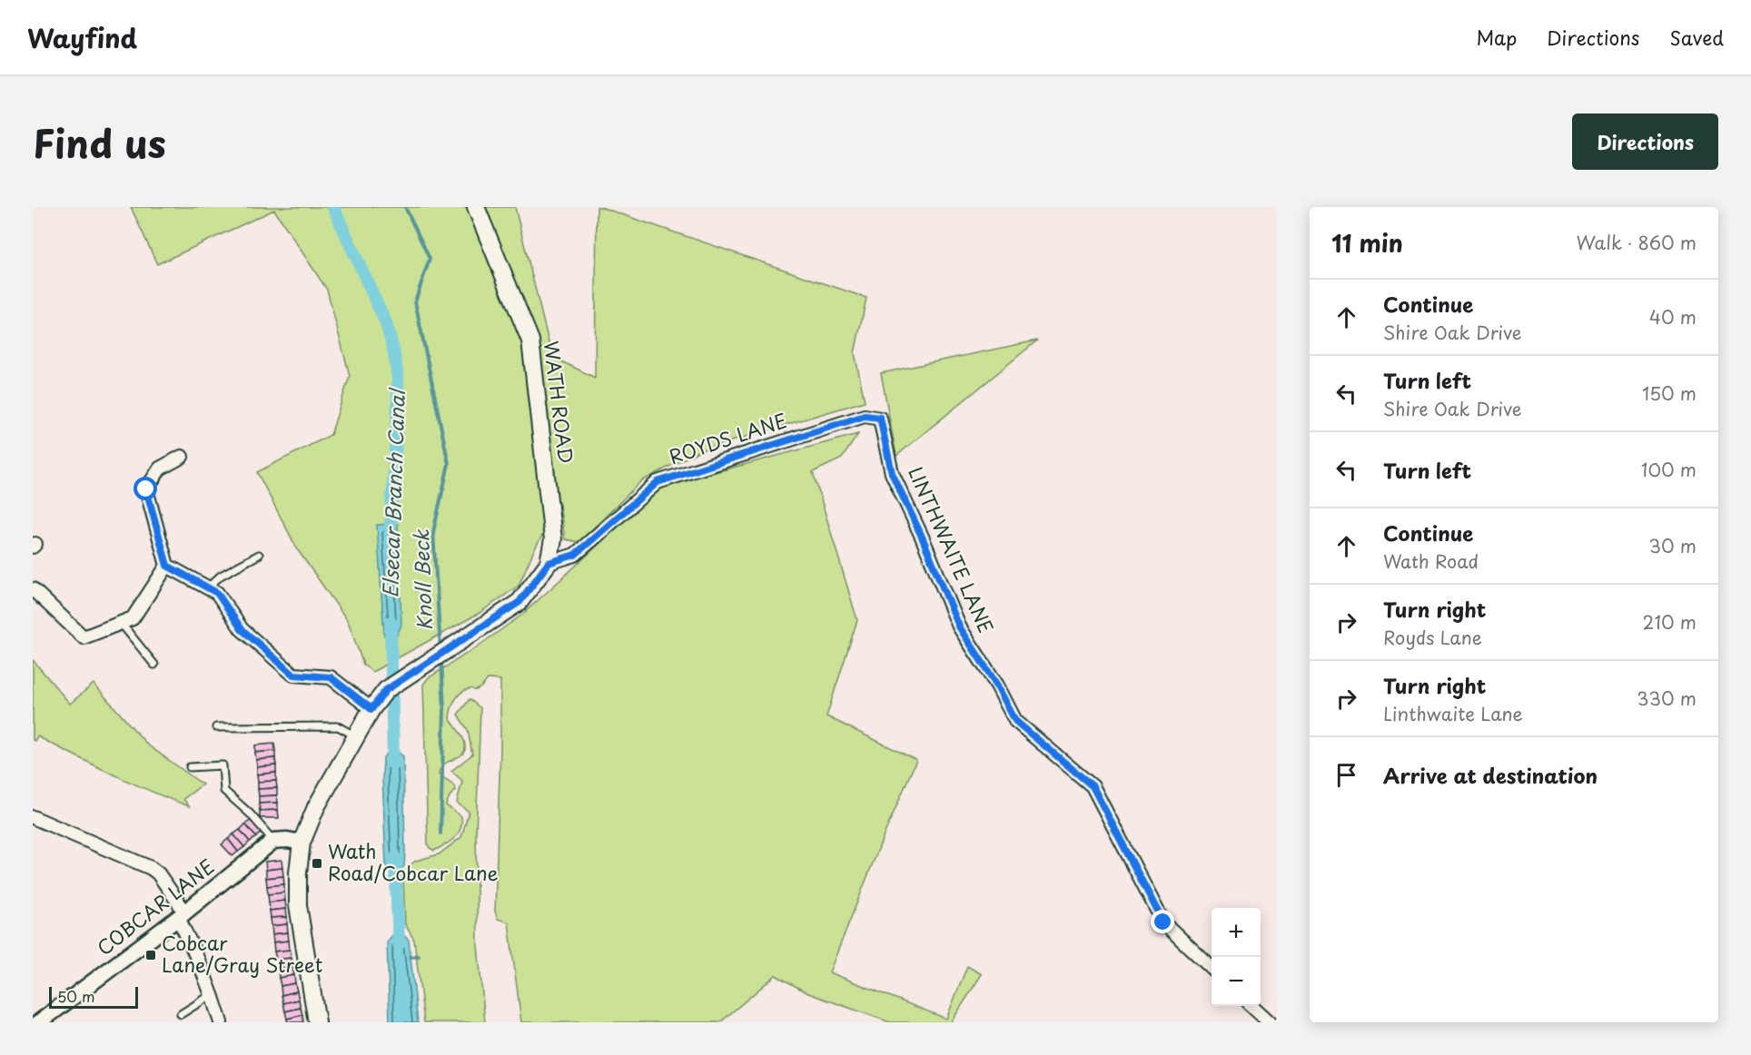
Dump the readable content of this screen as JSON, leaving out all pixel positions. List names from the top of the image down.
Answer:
{
  "streets": {
    "main road": ["WATH ROAD"],
    "street": ["ROYDS LANE", "LINTHWAITE LANE", "COBCAR LANE"]
  },
  "crossings": [
    ["WATH ROAD", "ROYDS LANE"],
    ["ROYDS LANE", "LINTHWAITE LANE"]
  ],
  "water": ["Elsecar Branch Canal", "Knoll Beck"],
  "places": {
    "transit": ["Wath Road/Cobcar Lane", "Cobcar Lane/Gray Street"]
  },
  "scale_bar": "50 m",
  "page": {
    "header": "Wayfind",
    "nav": ["Map", "Directions", "Saved"],
    "title": "Find us",
    "buttons": "Directions",
    "heading": ["11 min", "Walk · 860 m"],
    "list": [
      ["Continue", "Shire Oak Drive", "40 m"],
      ["Turn left", "Shire Oak Drive", "150 m"],
      ["Turn left", "100 m"],
      ["Continue", "Wath Road", "30 m"],
      ["Turn right", "Royds Lane", "210 m"],
      ["Turn right", "Linthwaite Lane", "330 m"],
      "Arrive at destination"
    ],
    "map_buttons": ["+", "−"],
    "scale": "50 m"
  }
}
